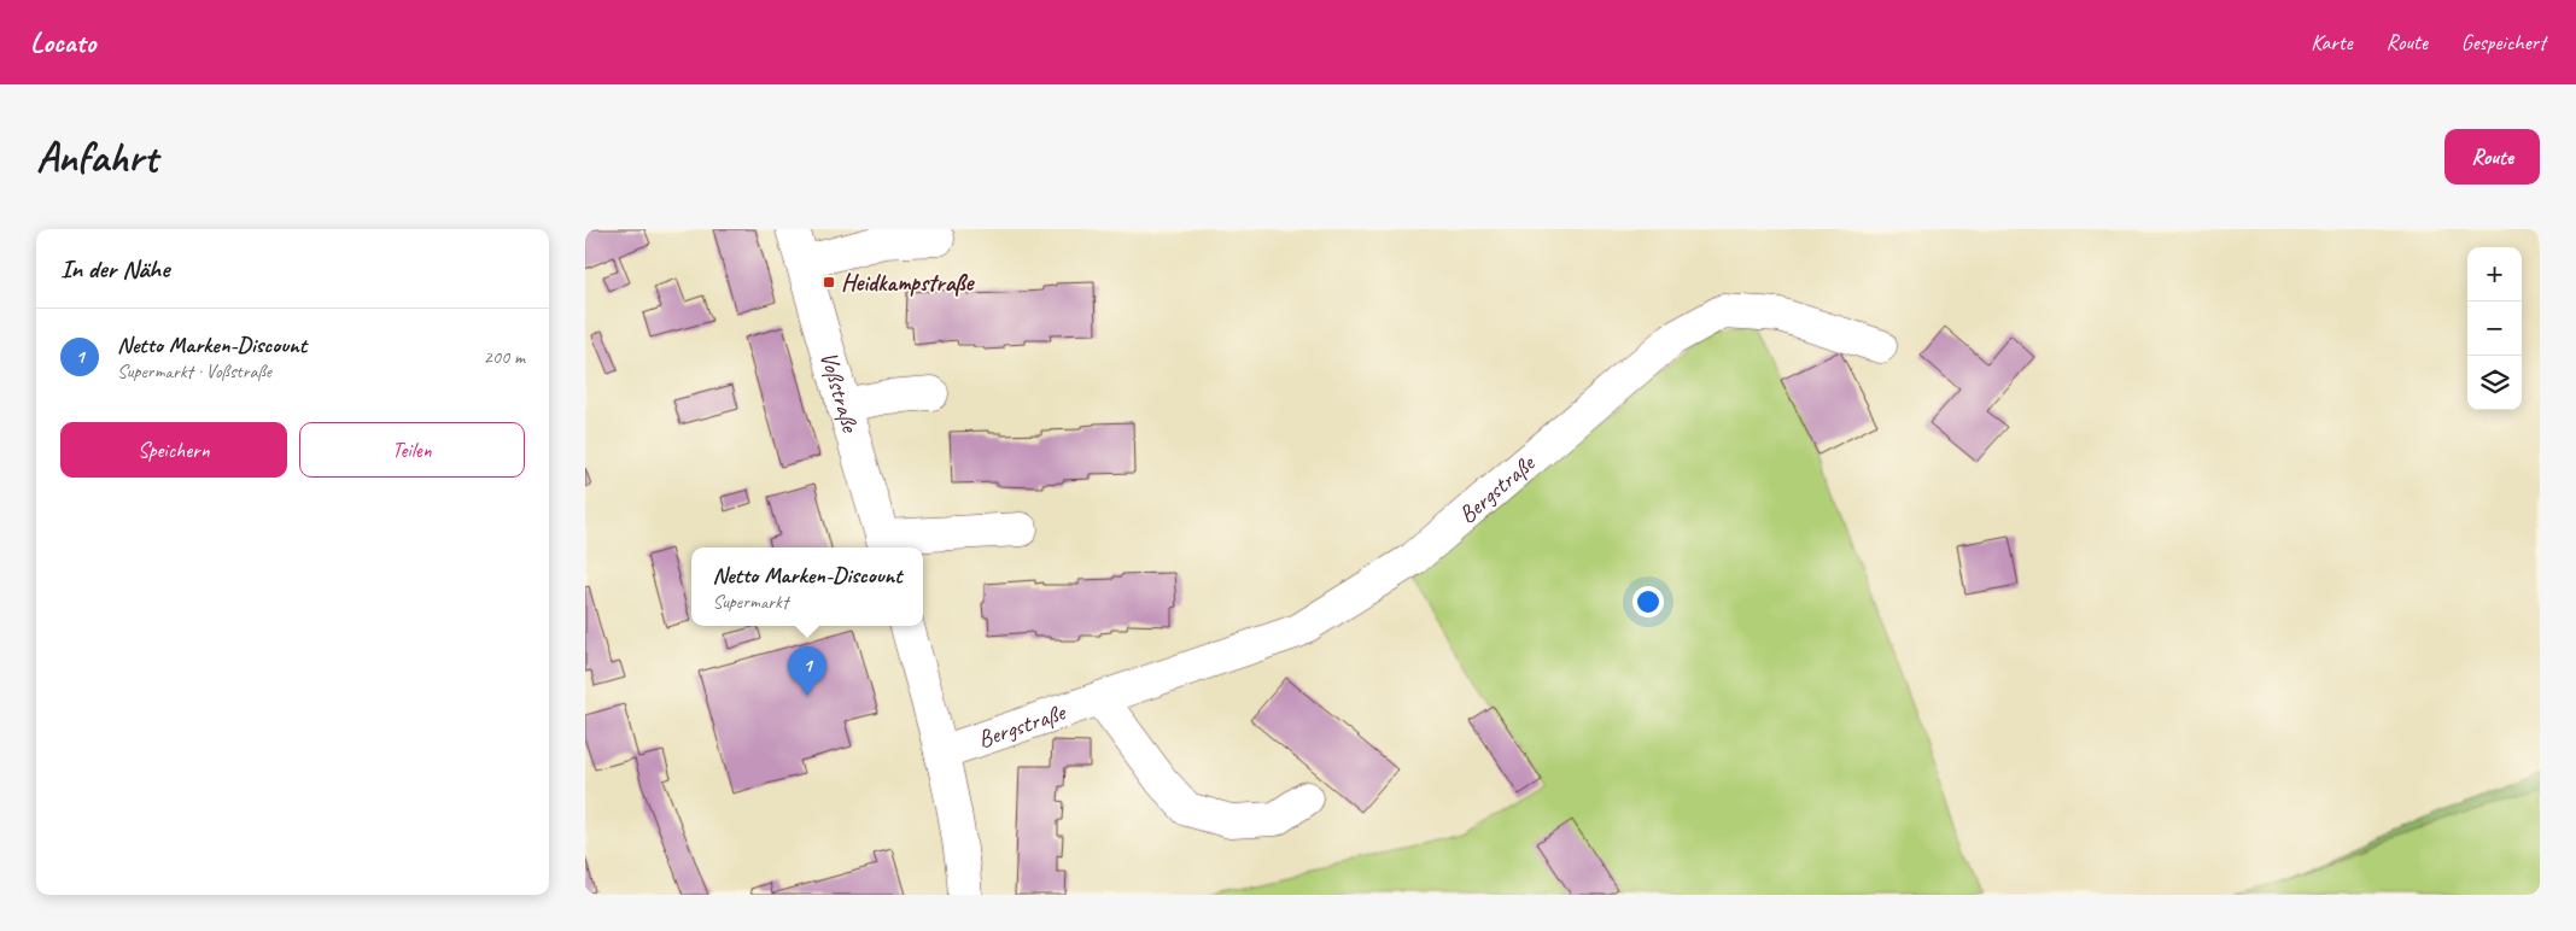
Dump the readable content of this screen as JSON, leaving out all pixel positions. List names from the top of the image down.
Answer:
{
  "streets": {
    "street": ["Voßstraße", "Bergstraße"]
  },
  "places": {
    "transit": ["Heidkampstraße"]
  },
  "page": {
    "header": "Locato",
    "nav": ["Karte", "Route", "Gespeichert"],
    "buttons": [
      "Route",
      ["Speichern", "Teilen"]
    ],
    "title": "Anfahrt",
    "heading": "In der Nähe",
    "map_buttons": ["+", "−"],
    "list": [
      {
        "mark": "1",
        "name": "Netto Marken-Discount",
        "note": "Supermarkt · Voßstraße",
        "value": "200 m"
      }
    ],
    "popup": ["Netto Marken-Discount", "Supermarkt"],
    "pins": "1"
  }
}
